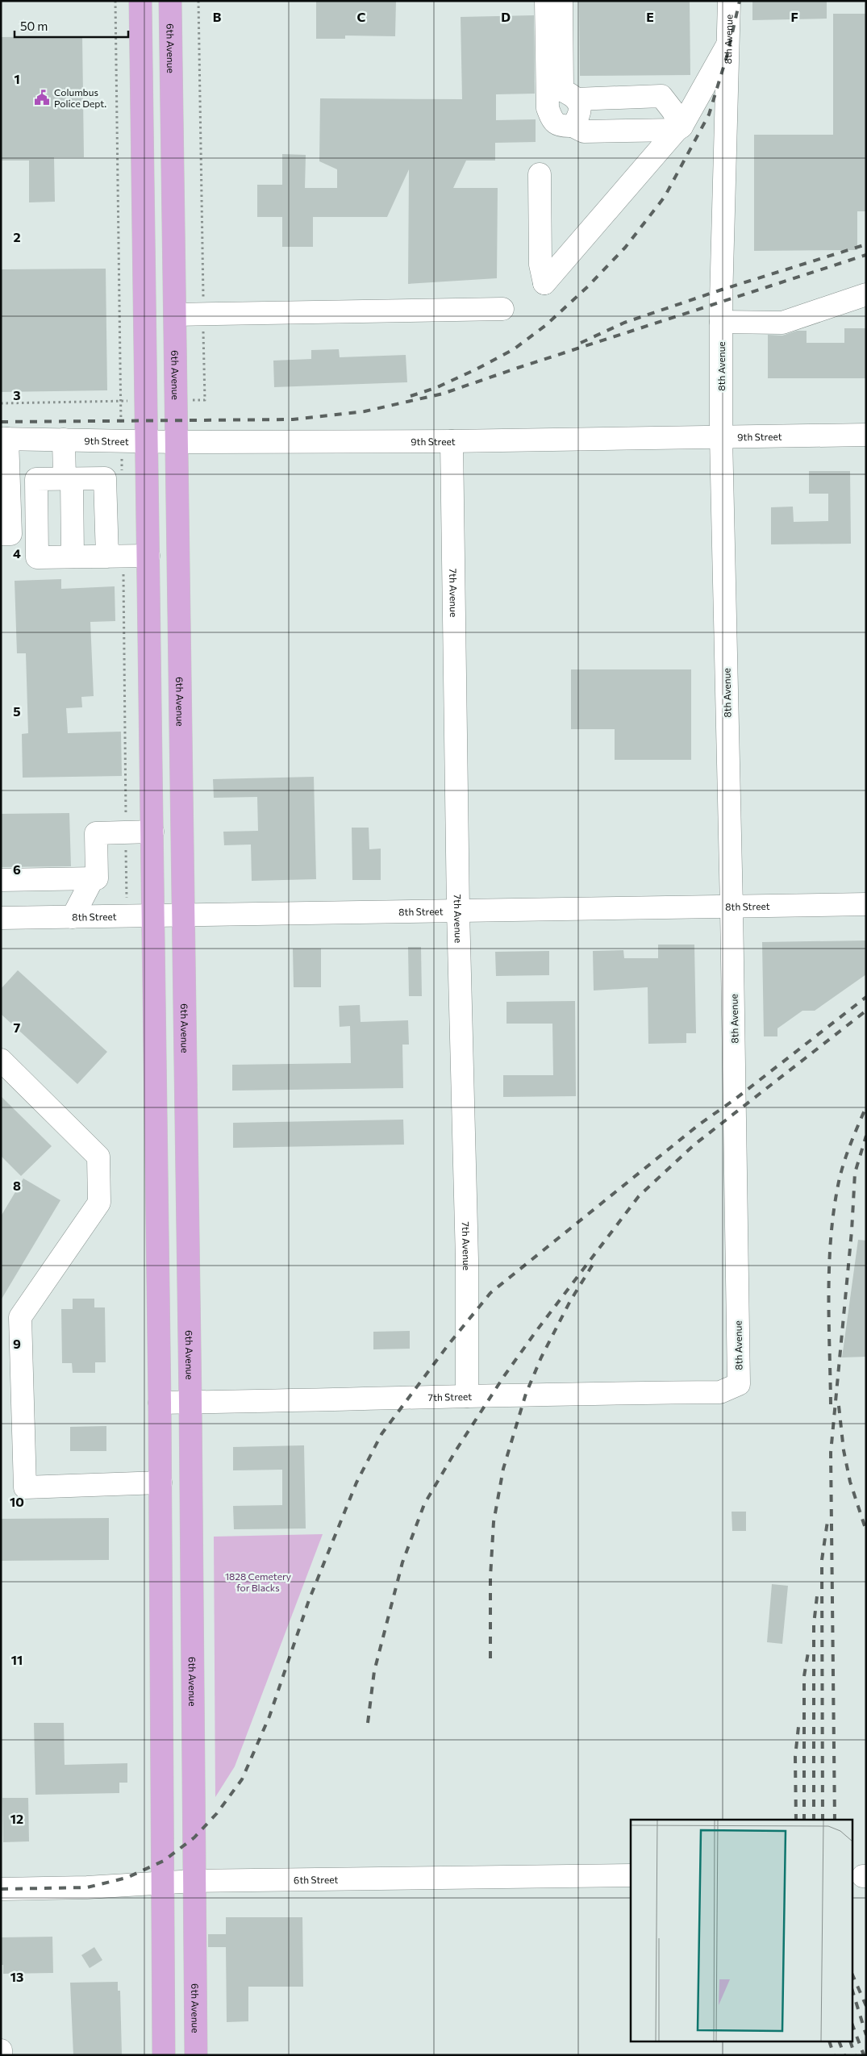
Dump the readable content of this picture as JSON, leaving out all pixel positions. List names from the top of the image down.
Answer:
{
  "streets": {
    "main road": ["6th Avenue"],
    "street": [
      "8th Avenue",
      "9th Street",
      "7th Avenue",
      "8th Street",
      "7th Street",
      "6th Street"
    ]
  },
  "crossings": [
    ["8th Avenue", "9th Street"],
    ["8th Avenue", "8th Street"],
    ["8th Avenue", "7th Street"],
    ["6th Avenue", "9th Street"],
    ["6th Avenue", "8th Street"],
    ["6th Avenue", "7th Street"],
    ["6th Avenue", "6th Street"],
    ["9th Street", "7th Avenue"],
    ["7th Avenue", "8th Street"],
    ["7th Avenue", "7th Street"]
  ],
  "parks": ["1828 Cemetery for Blacks"],
  "places": {
    "public building": ["Columbus Police Dept."]
  },
  "scale_bar": "50 m",
  "grid": {
    "columns": [
      "B",
      "C",
      "D",
      "E",
      "F"
    ],
    "rows": [
      "1",
      "2",
      "3",
      "4",
      "5",
      "6",
      "7",
      "8",
      "9",
      "10",
      "11",
      "12",
      "13"
    ]
  }
}
